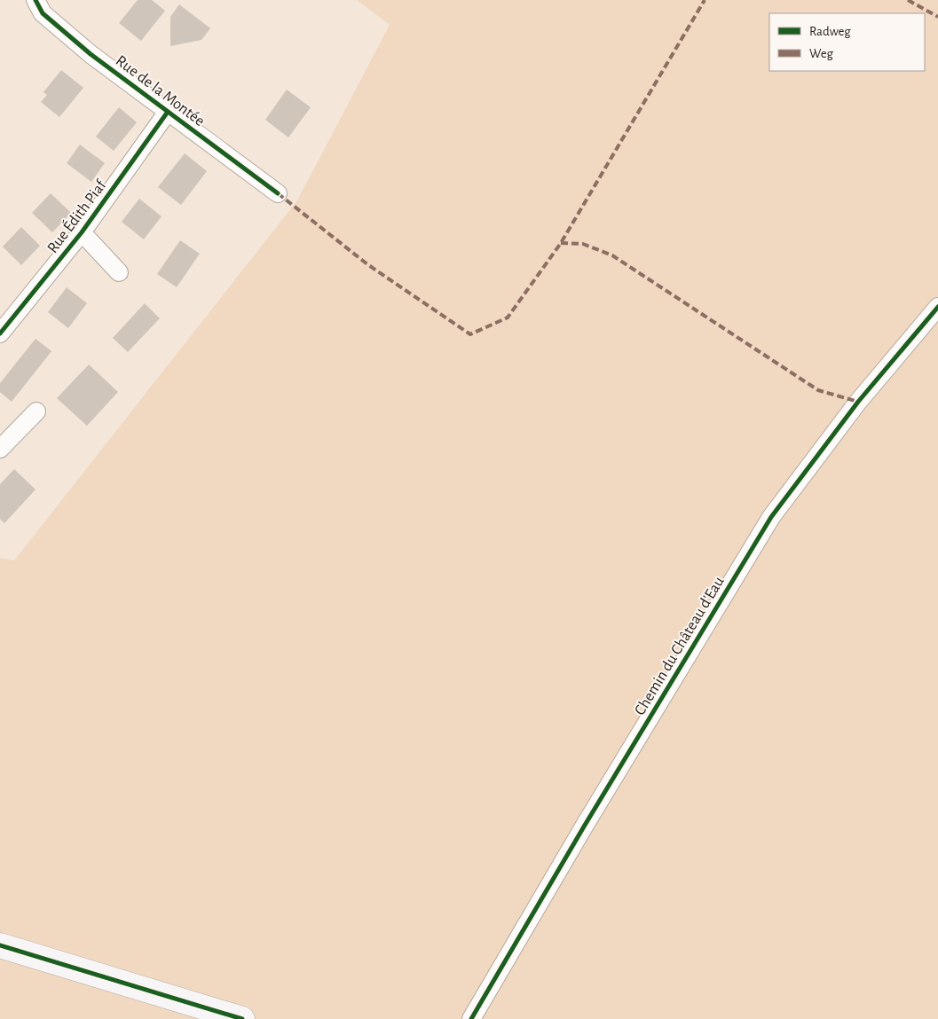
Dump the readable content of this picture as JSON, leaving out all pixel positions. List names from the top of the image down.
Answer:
{
  "streets": {
    "street": ["Rue de la Montée", "Rue Édith Piaf", "Chemin du Château d'Eau"]
  },
  "crossings": [
    ["Rue de la Montée", "Rue Édith Piaf"]
  ],
  "legend": ["Radweg", "Weg"]
}
